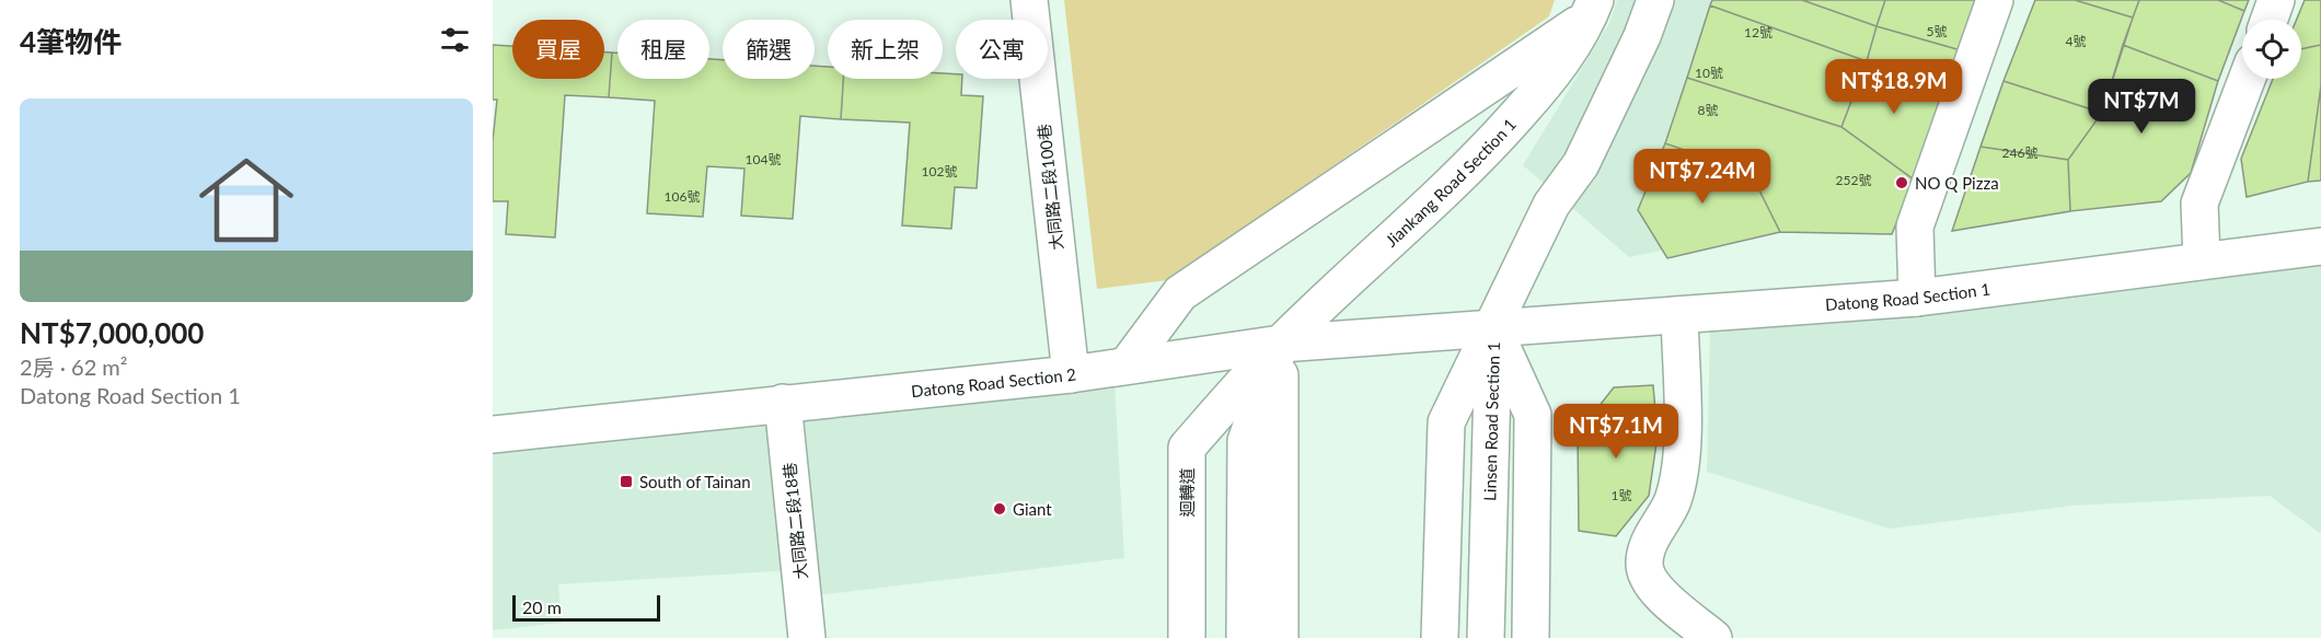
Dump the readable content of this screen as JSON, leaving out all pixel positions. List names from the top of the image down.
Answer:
{
  "streets": {
    "street": [
      "Jiankang Road Section 1",
      "大同路二段100巷",
      "Datong Road Section 1",
      "Datong Road Section 2",
      "Linsen Road Section 1",
      "迴轉道",
      "大同路二段18巷"
    ]
  },
  "crossings": [
    ["Jiankang Road Section 1", "Datong Road Section 2"],
    ["Jiankang Road Section 1", "迴轉道"],
    ["大同路二段100巷", "Datong Road Section 2"],
    ["Datong Road Section 1", "Datong Road Section 2"],
    ["Datong Road Section 1", "Linsen Road Section 1"],
    ["Datong Road Section 2", "Linsen Road Section 1"],
    ["Datong Road Section 2", "迴轉道"],
    ["Datong Road Section 2", "大同路二段18巷"]
  ],
  "places": {
    "other": ["NO Q Pizza", "Giant"],
    "transit": ["South of Tainan"]
  },
  "house_numbers": [
    "5號",
    "12號",
    "4號",
    "10號",
    "8號",
    "246號",
    "104號",
    "102號",
    "252號",
    "106號",
    "1號"
  ],
  "scale_bar": "20 m",
  "page": {
    "heading": "4筆物件",
    "chip": [
      "買屋",
      "租屋",
      "篩選",
      "新上架",
      "公寓"
    ],
    "price": [
      "NT$18.9M",
      "NT$7M",
      "NT$7.24M",
      "NT$7.1M"
    ],
    "list": [
      {
        "name": "NT$7,000,000",
        "note": "2房 · 62 m² · Datong Road Section 1"
      }
    ],
    "scale": "20 m"
  }
}
